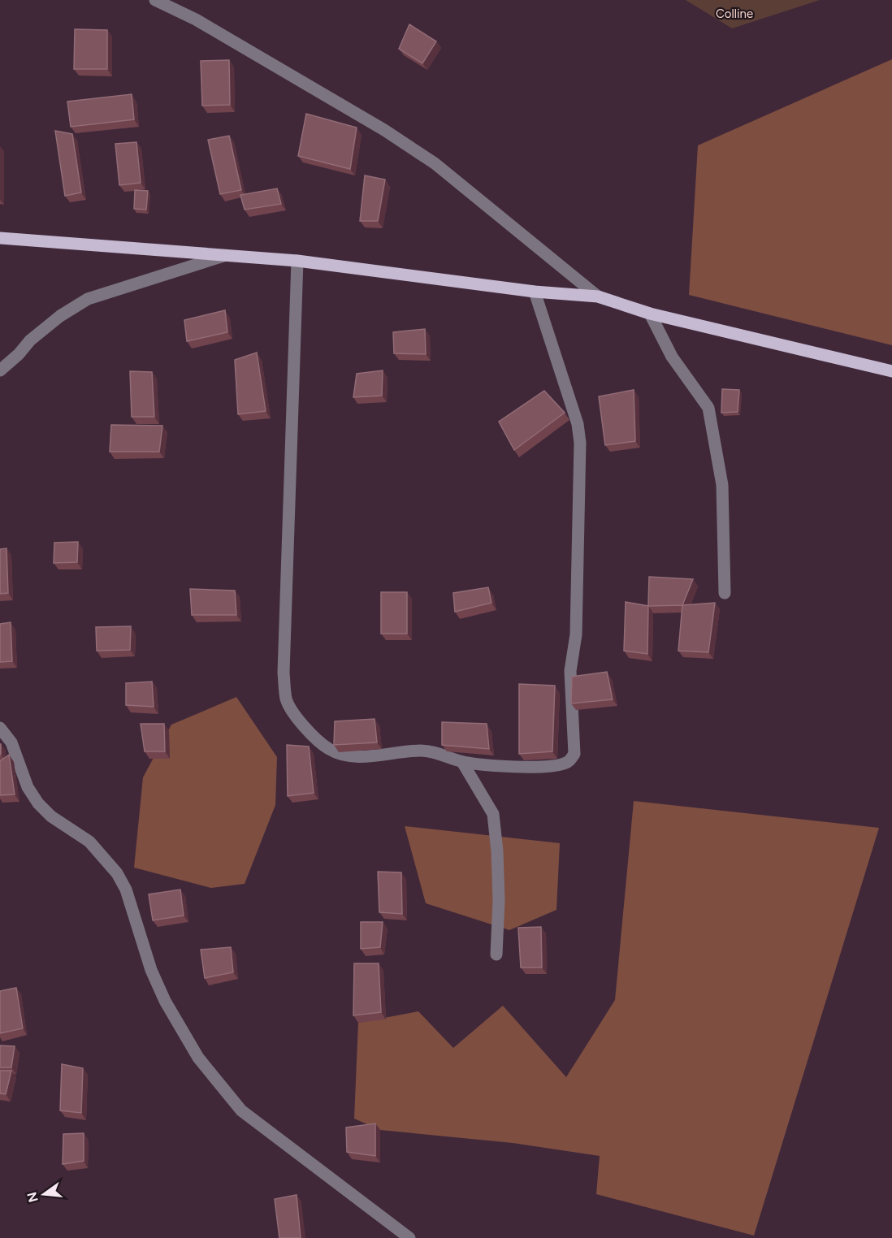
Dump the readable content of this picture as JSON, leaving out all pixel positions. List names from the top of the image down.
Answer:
{
  "parks": ["Colline"],
  "north": "left"
}
